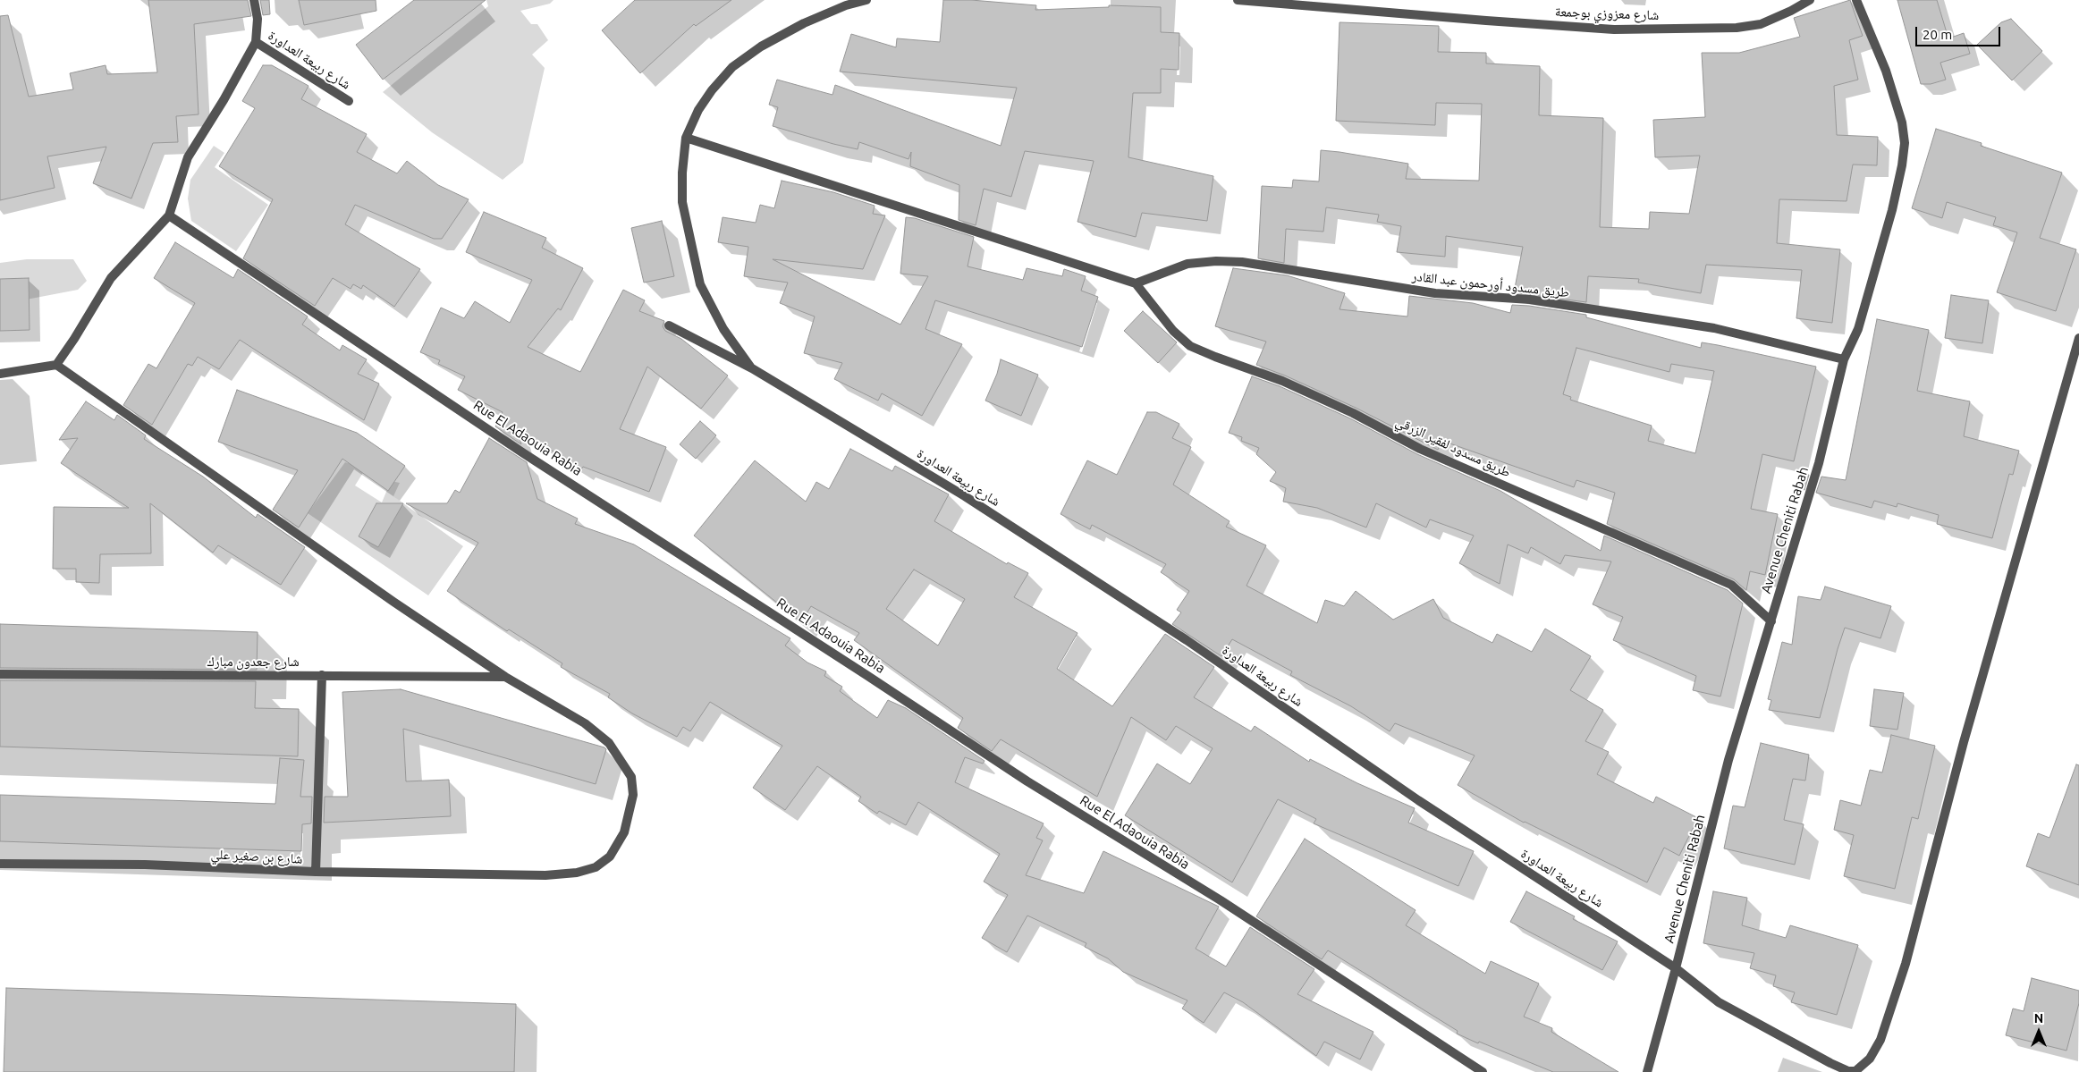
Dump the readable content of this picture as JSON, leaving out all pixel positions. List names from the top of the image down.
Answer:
{
  "streets": {
    "street": [
      "شارع معزوزي بوجمعة",
      "شارع ربيعة العداورة",
      "طريق مسدود أورحمون عبد القادر",
      "Rue El Adaouia Rabia",
      "طريق مسدود لفقير الزرقي",
      "Avenue Cheniti Rabah",
      "شارع جعدون مبارك",
      "شارع بن صغير علي"
    ]
  },
  "crossings": [
    ["شارع ربيعة العداورة", "Avenue Cheniti Rabah"],
    ["طريق مسدود أورحمون عبد القادر", "طريق مسدود لفقير الزرقي"],
    ["طريق مسدود أورحمون عبد القادر", "Avenue Cheniti Rabah"],
    ["طريق مسدود لفقير الزرقي", "Avenue Cheniti Rabah"],
    ["شارع جعدون مبارك", "شارع بن صغير علي"]
  ],
  "scale_bar": "20 m",
  "north": "top"
}
